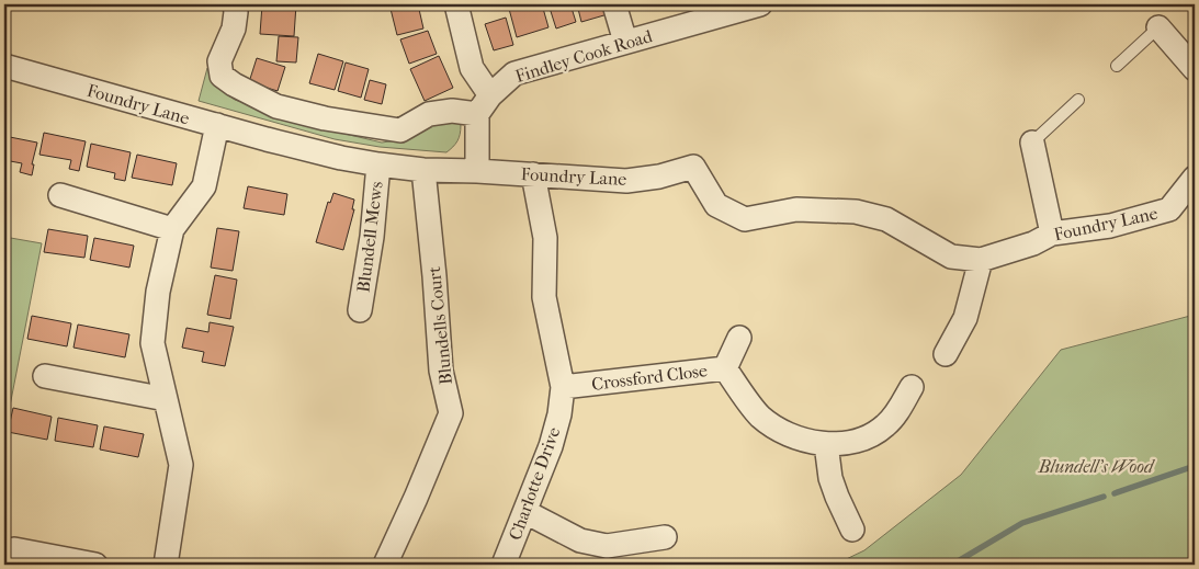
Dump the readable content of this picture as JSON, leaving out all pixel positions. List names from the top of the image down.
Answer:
{
  "streets": {
    "street": [
      "Findley Cook Road",
      "Foundry Lane",
      "Blundell Mews",
      "Blundells Court",
      "Crossford Close",
      "Charlotte Drive"
    ]
  },
  "crossings": [
    ["Foundry Lane", "Blundell Mews"],
    ["Foundry Lane", "Blundells Court"],
    ["Foundry Lane", "Charlotte Drive"],
    ["Crossford Close", "Charlotte Drive"]
  ],
  "parks": ["Blundell's Wood"]
}
